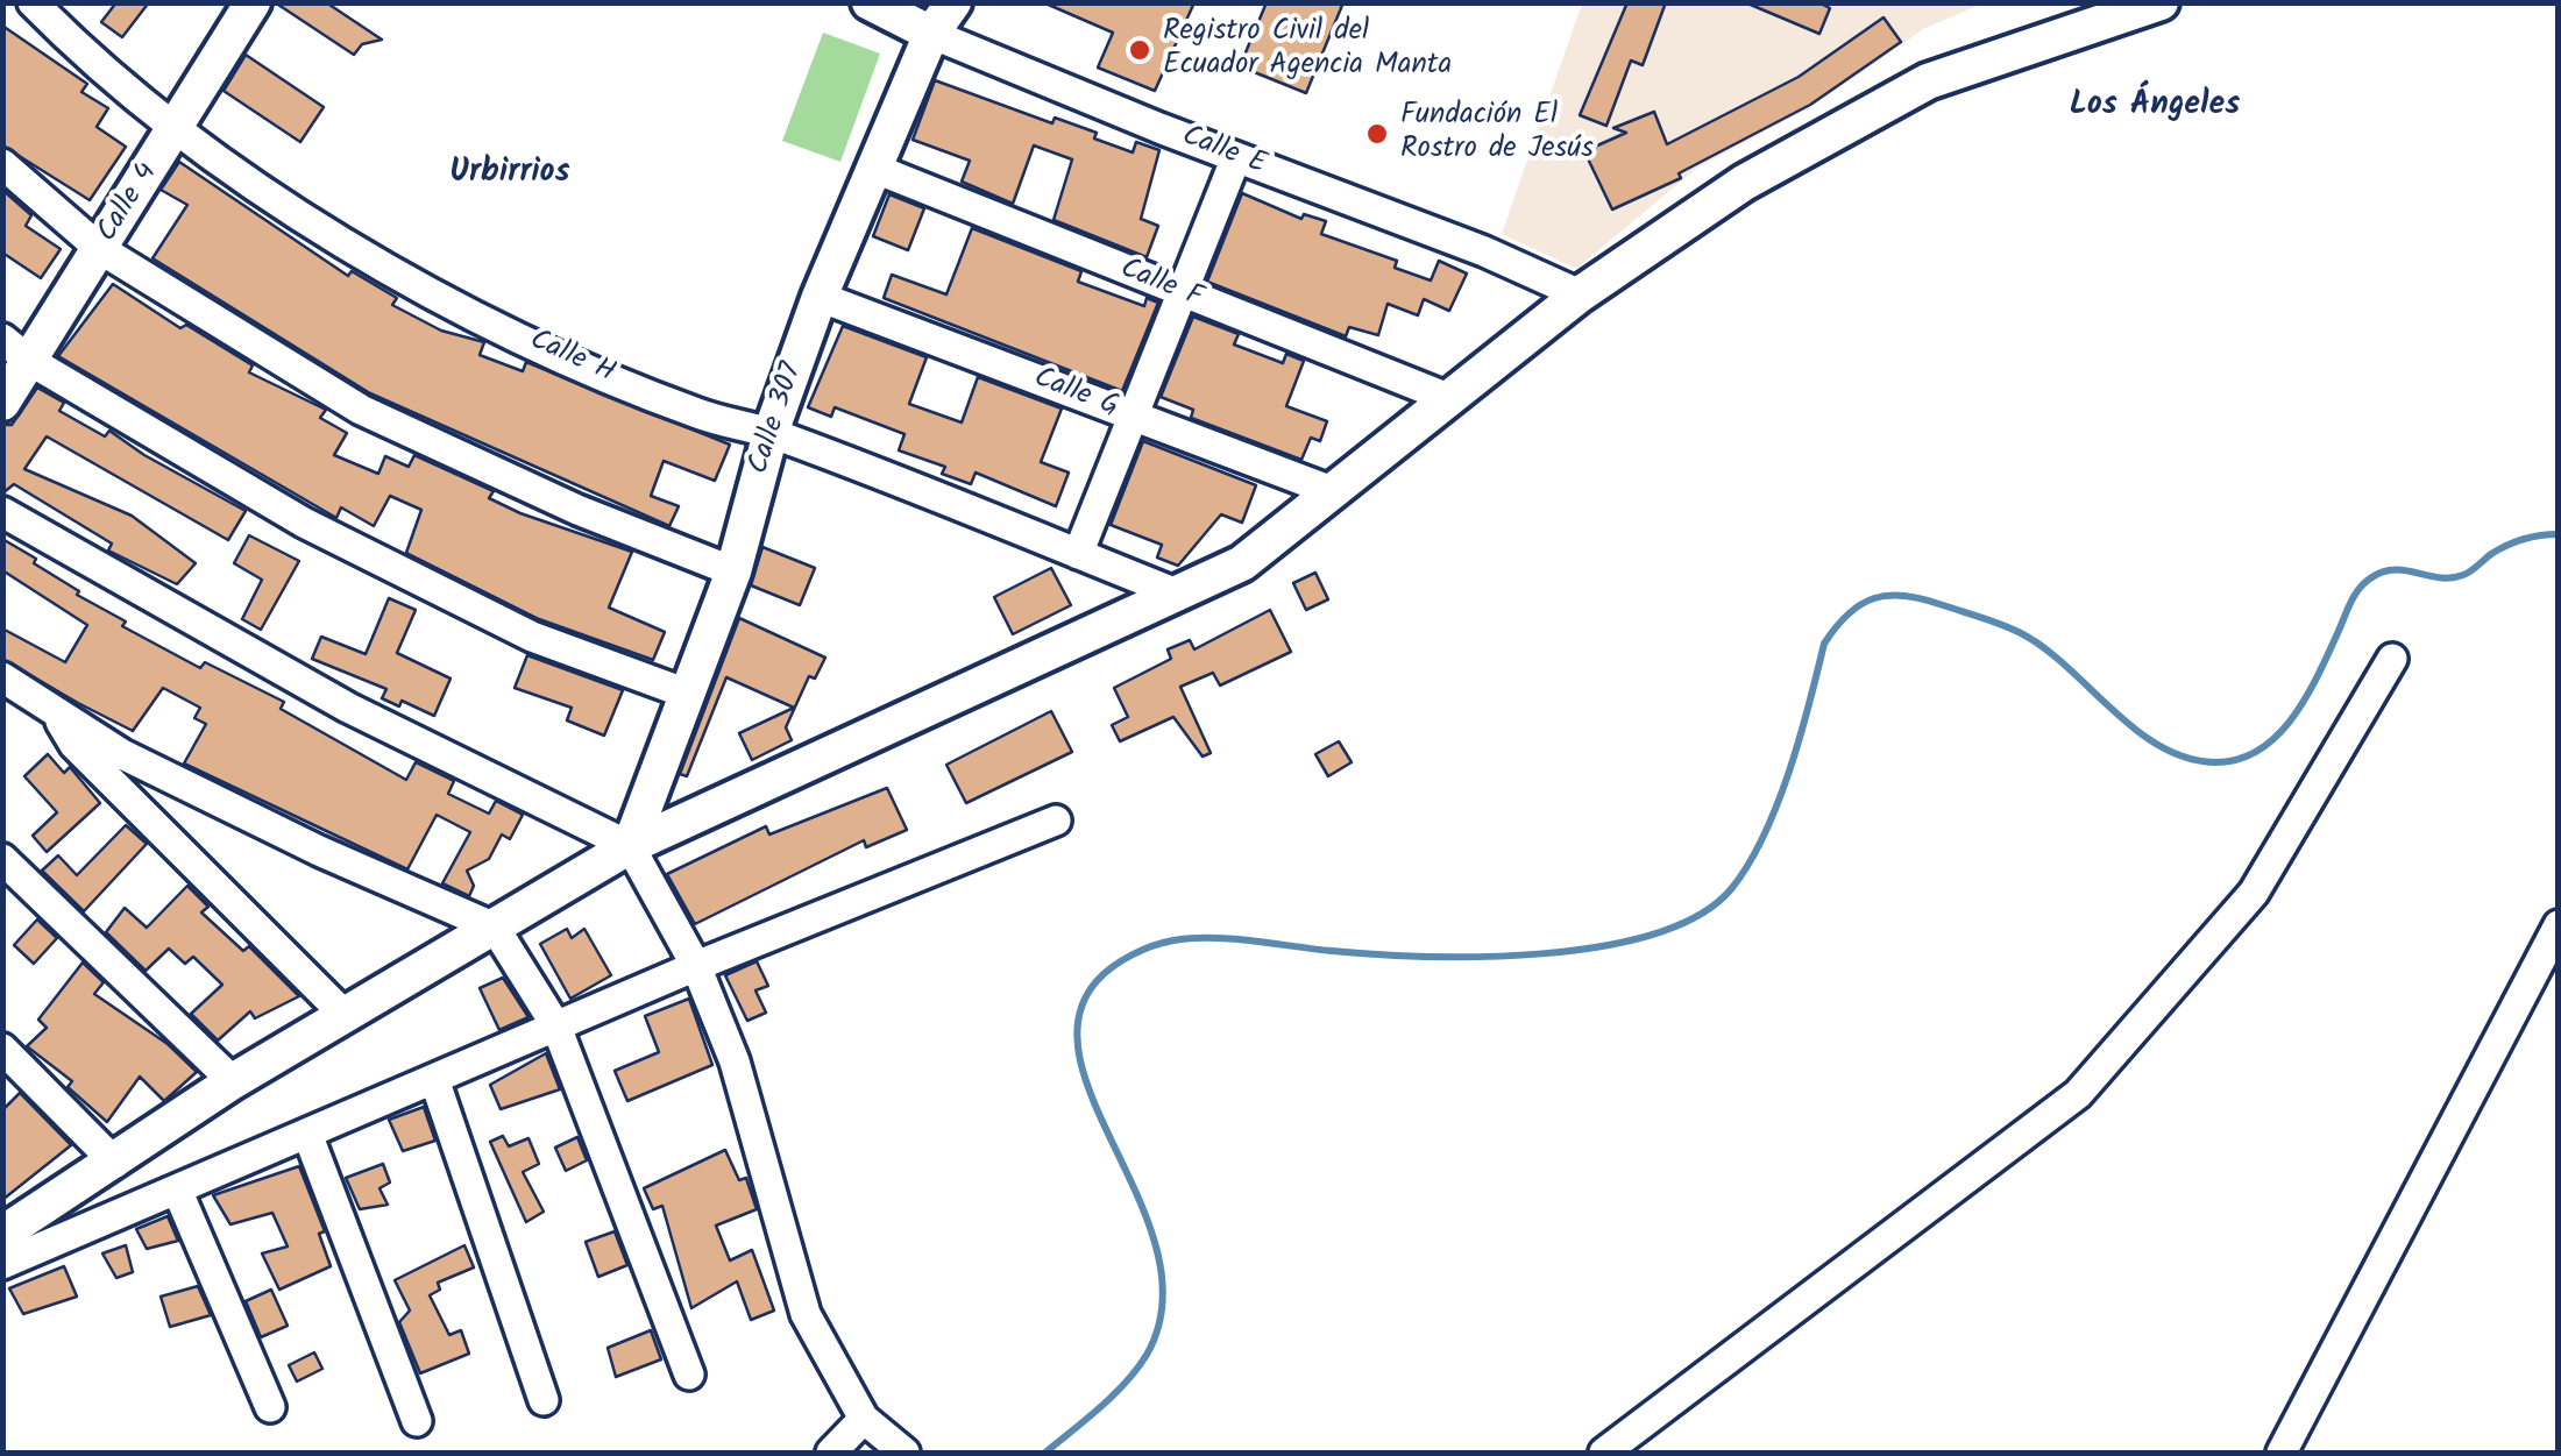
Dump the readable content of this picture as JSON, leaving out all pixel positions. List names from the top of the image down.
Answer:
{
  "streets": {
    "street": [
      "Calle E",
      "Calle 4",
      "Calle F",
      "Calle H",
      "Calle G",
      "Calle 307"
    ]
  },
  "crossings": [
    ["Calle E", "Calle 307"],
    ["Calle 4", "Calle H"],
    ["Calle F", "Calle 307"],
    ["Calle H", "Calle 307"],
    ["Calle G", "Calle 307"]
  ],
  "districts": ["Los Ángeles", "Urbirrios"],
  "places": ["Registro Civil del Ecuador Agencia Manta", "Fundación El Rostro de Jesús"]
}
